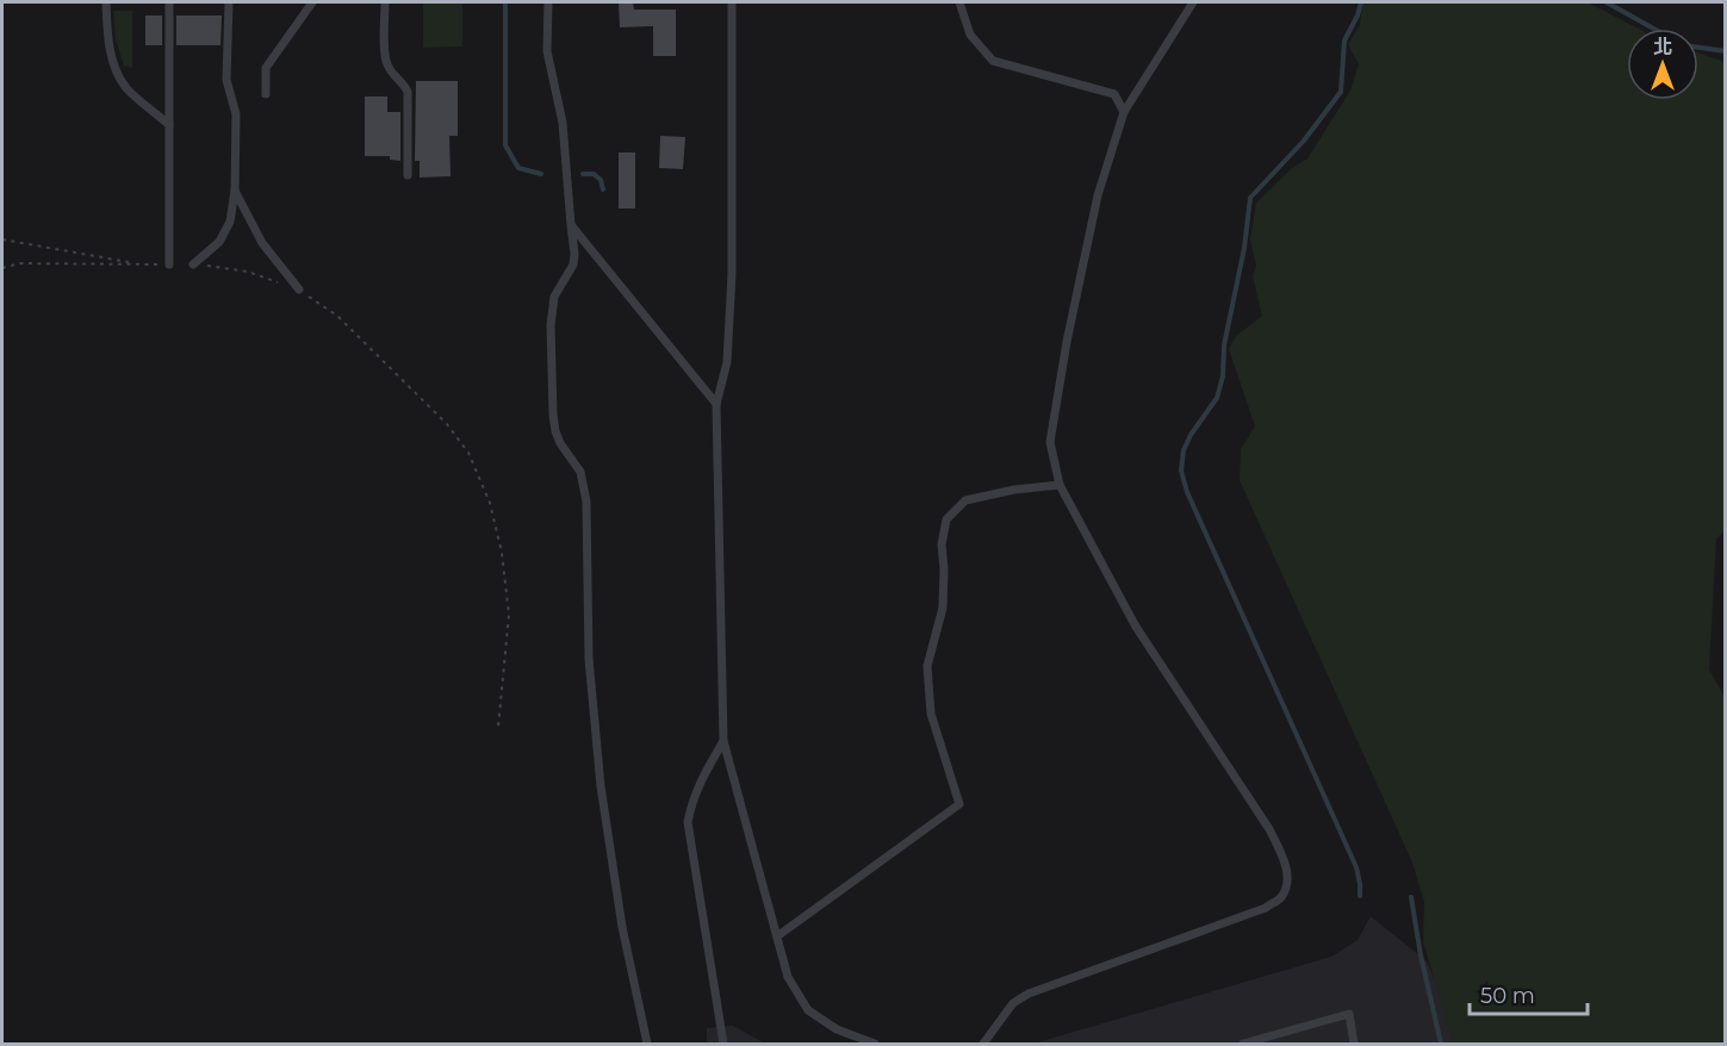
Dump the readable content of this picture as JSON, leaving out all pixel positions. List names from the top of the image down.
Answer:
{
  "scale_bar": "50 m",
  "north": "top"
}
